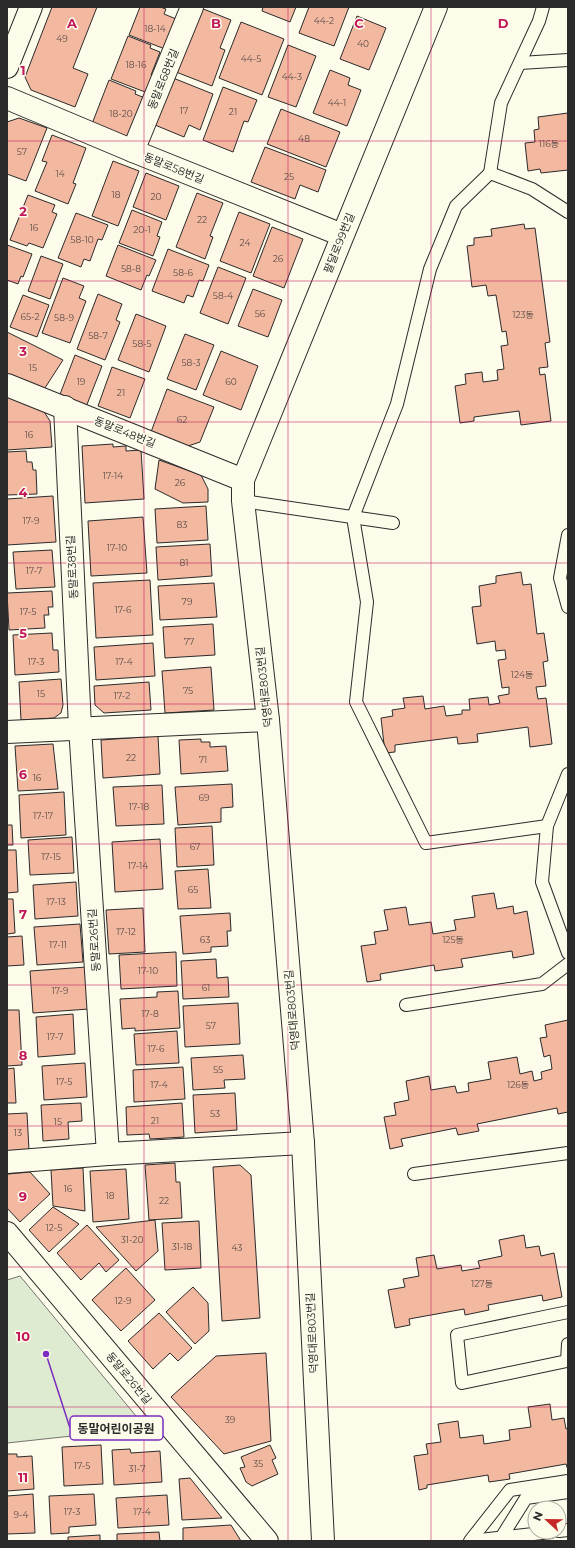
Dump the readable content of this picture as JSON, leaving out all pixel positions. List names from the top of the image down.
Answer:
{
  "streets": {
    "street": [
      "동말로68번길",
      "동말로58번길",
      "팔달로99번길",
      "동말로48번길",
      "동말로38번길",
      "덕영대로803번길",
      "동말로26번길"
    ]
  },
  "crossings": [
    ["동말로68번길", "동말로58번길"],
    ["동말로58번길", "팔달로99번길"],
    ["팔달로99번길", "동말로48번길"],
    ["팔달로99번길", "덕영대로803번길"],
    ["동말로48번길", "동말로38번길"],
    ["동말로48번길", "덕영대로803번길"],
    ["동말로38번길", "동말로26번길"]
  ],
  "places": ["동말어린이공원"],
  "house_numbers": [
    "44-2",
    "18-14",
    "49",
    "40",
    "44-5",
    "18-16",
    "44-3",
    "44-1",
    "17",
    "21",
    "18-20",
    "48",
    "116동",
    "57",
    "14",
    "25",
    "18",
    "20",
    "22",
    "16",
    "20-1",
    "58-10",
    "24",
    "26",
    "58-8",
    "58-6",
    "58-4",
    "56",
    "123동",
    "65-2",
    "58-9",
    "58-7",
    "58-5",
    "58-3",
    "15",
    "19",
    "60",
    "21",
    "62",
    "16",
    "17-14",
    "26",
    "17-9",
    "83",
    "17-10",
    "81",
    "17-7",
    "79",
    "17-6",
    "17-5",
    "77",
    "17-3",
    "17-4",
    "124동",
    "75",
    "15",
    "17-2",
    "22",
    "71",
    "16",
    "69",
    "17-18",
    "17-17",
    "67",
    "17-15",
    "17-14",
    "65",
    "17-13",
    "17-12",
    "63",
    "125동",
    "17-11",
    "17-10",
    "61",
    "17-9",
    "17-8",
    "57",
    "17-7",
    "17-6",
    "55",
    "17-5",
    "17-4",
    "126동",
    "53",
    "21",
    "15",
    "13",
    "16",
    "18",
    "22",
    "12-5",
    "31-20",
    "31-18",
    "43",
    "127동",
    "12-9",
    "39",
    "35",
    "17-5",
    "31-7",
    "17-3",
    "17-4",
    "9-4"
  ],
  "north": "left",
  "grid": {
    "columns": [
      "A",
      "B",
      "C",
      "D"
    ],
    "rows": [
      "1",
      "2",
      "3",
      "4",
      "5",
      "6",
      "7",
      "8",
      "9",
      "10",
      "11"
    ]
  }
}
